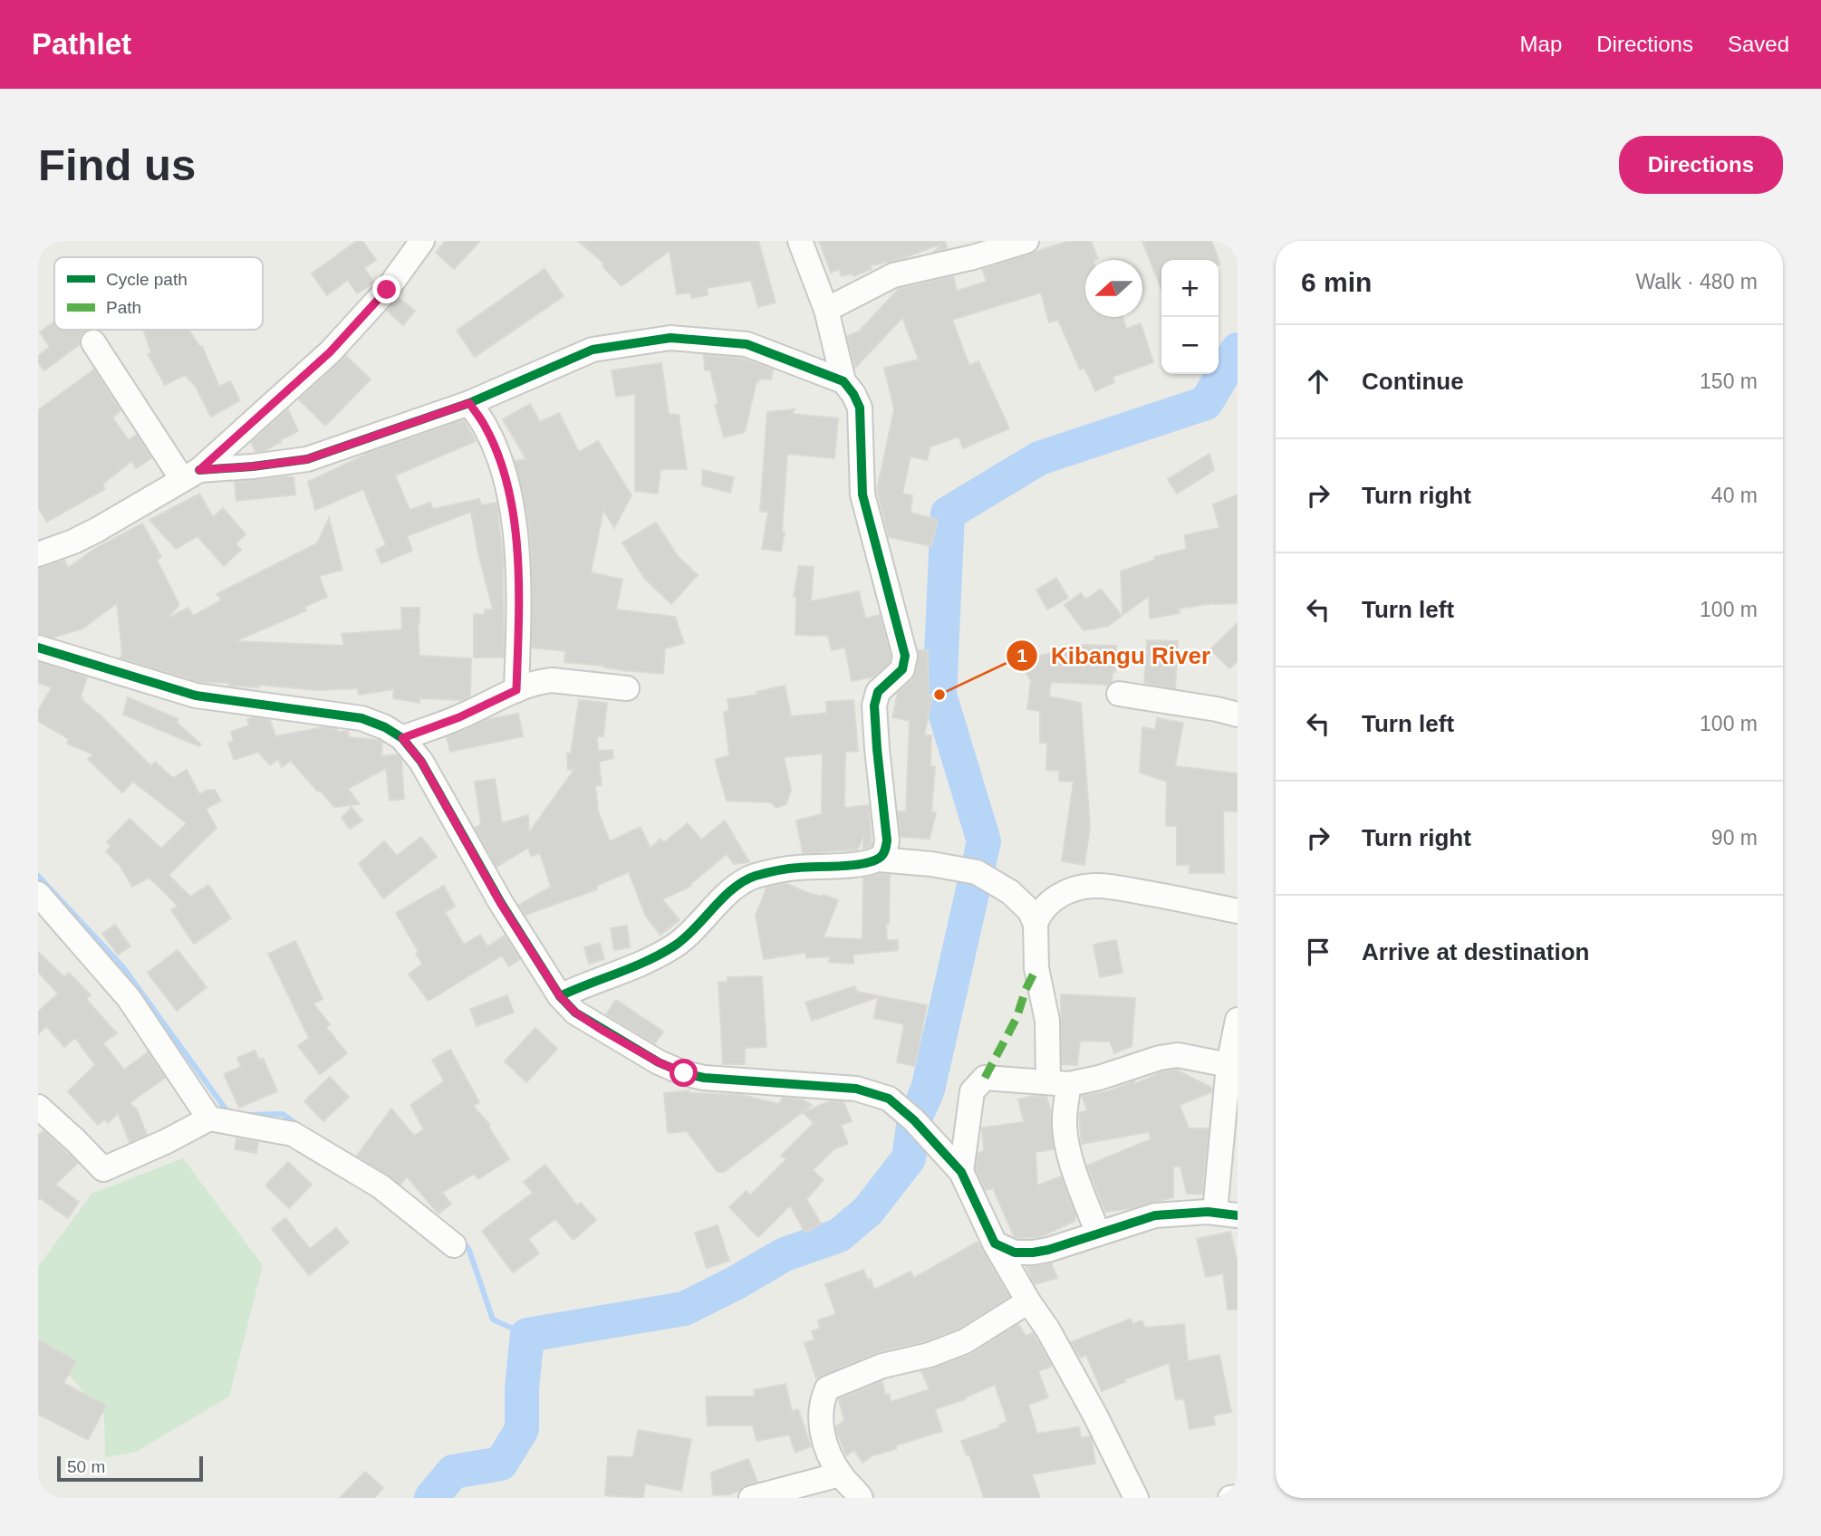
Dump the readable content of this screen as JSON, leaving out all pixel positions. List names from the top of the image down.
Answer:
{
  "places": ["Kibangu River"],
  "legend": ["Cycle path", "Path"],
  "scale_bar": "50 m",
  "north": "left",
  "page": {
    "header": "Pathlet",
    "nav": ["Map", "Directions", "Saved"],
    "buttons": "Directions",
    "title": "Find us",
    "heading": ["6 min", "Walk · 480 m"],
    "map_buttons": ["+", "−"],
    "list": [
      ["Continue", "150 m"],
      ["Turn right", "40 m"],
      ["Turn left", "100 m"],
      ["Turn left", "100 m"],
      ["Turn right", "90 m"],
      "Arrive at destination"
    ],
    "scale": "50 m"
  }
}
